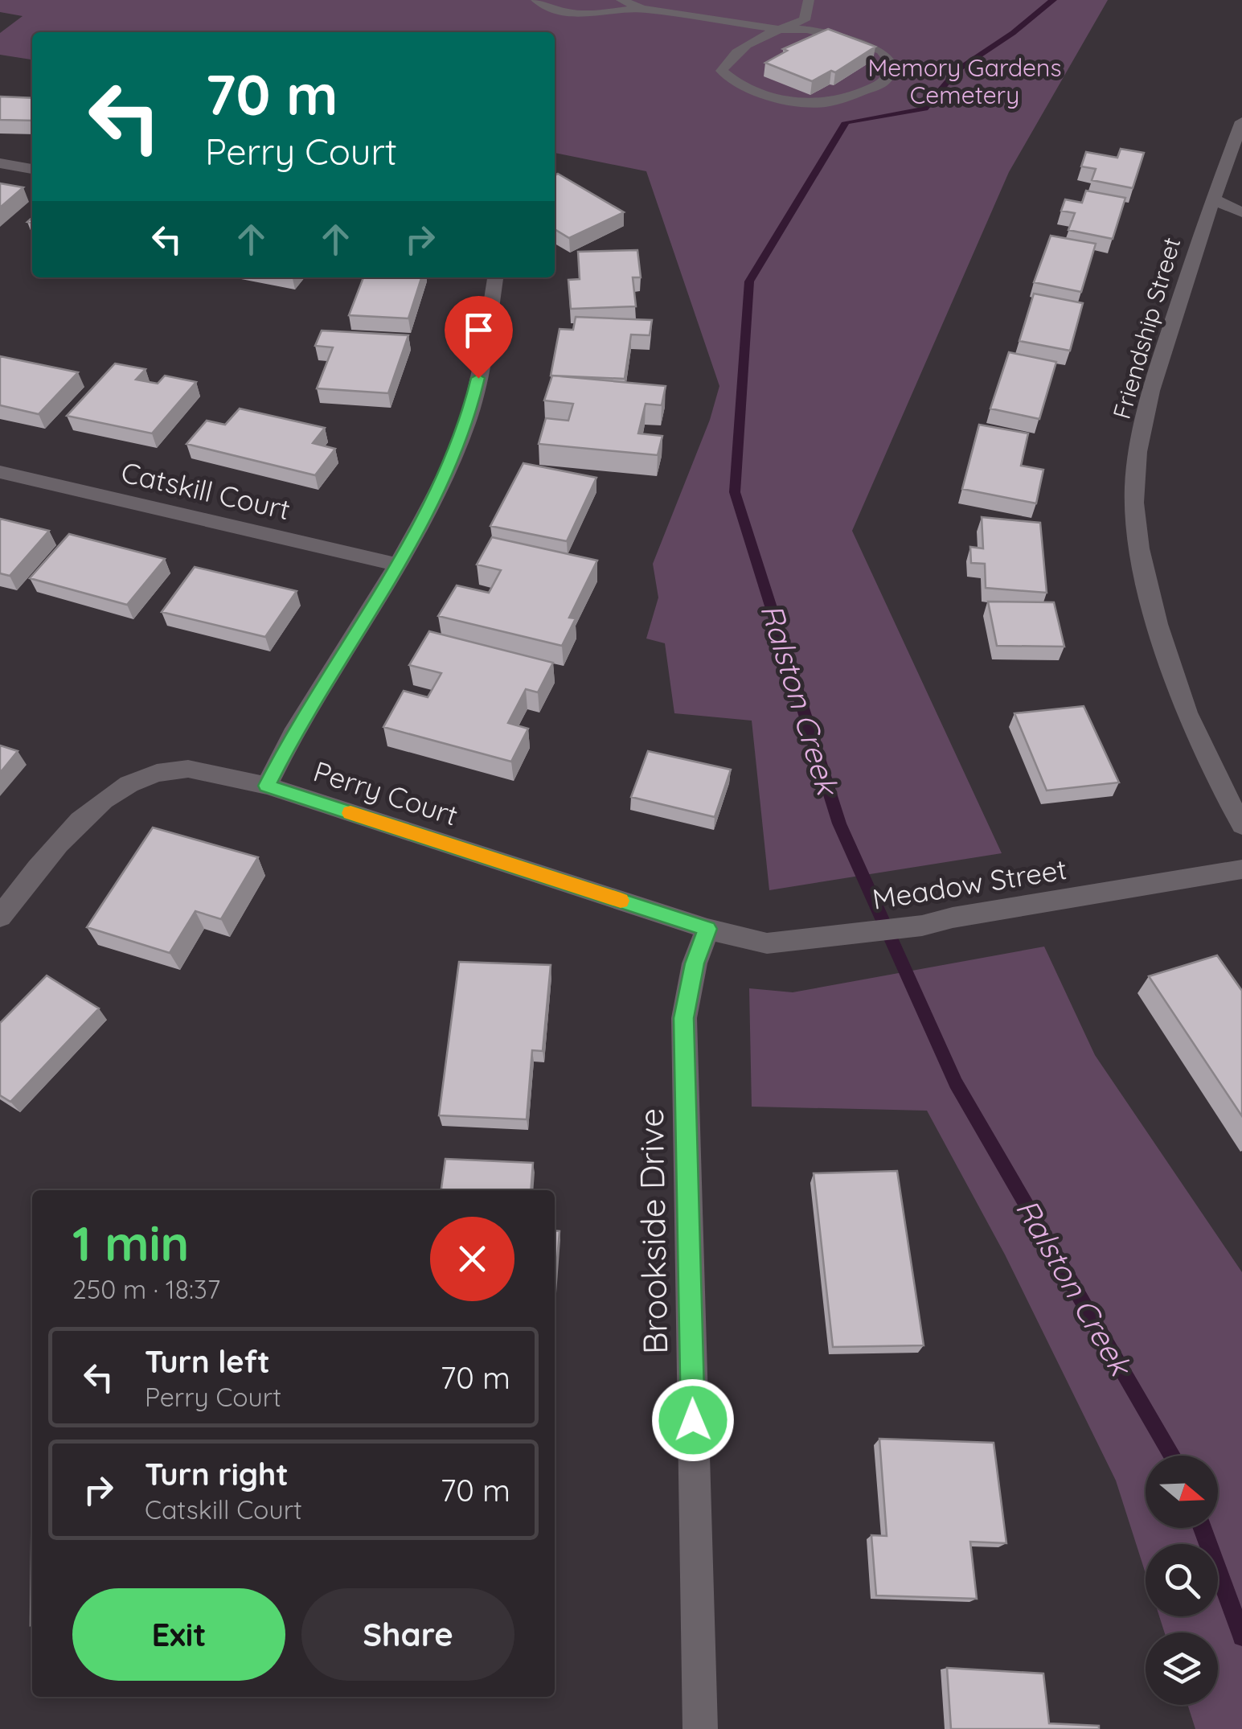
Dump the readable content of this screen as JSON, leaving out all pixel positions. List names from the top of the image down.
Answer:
{
  "streets": {
    "street": [
      "Friendship Street",
      "Catskill Court",
      "Perry Court",
      "Meadow Street",
      "Brookside Drive"
    ]
  },
  "crossings": [
    ["Perry Court", "Meadow Street"],
    ["Perry Court", "Brookside Drive"],
    ["Meadow Street", "Brookside Drive"]
  ],
  "water": ["Ralston Creek"],
  "parks": ["Memory Gardens Cemetery"],
  "north": "right",
  "page": {
    "turn": ["70 m", "Perry Court"],
    "heading": ["1 min", "250 m · 18:37"],
    "list": [
      {
        "name": "Turn left",
        "note": "Perry Court",
        "value": "70 m"
      },
      {
        "name": "Turn right",
        "note": "Catskill Court",
        "value": "70 m"
      }
    ],
    "buttons": ["Exit", "Share"]
  }
}
